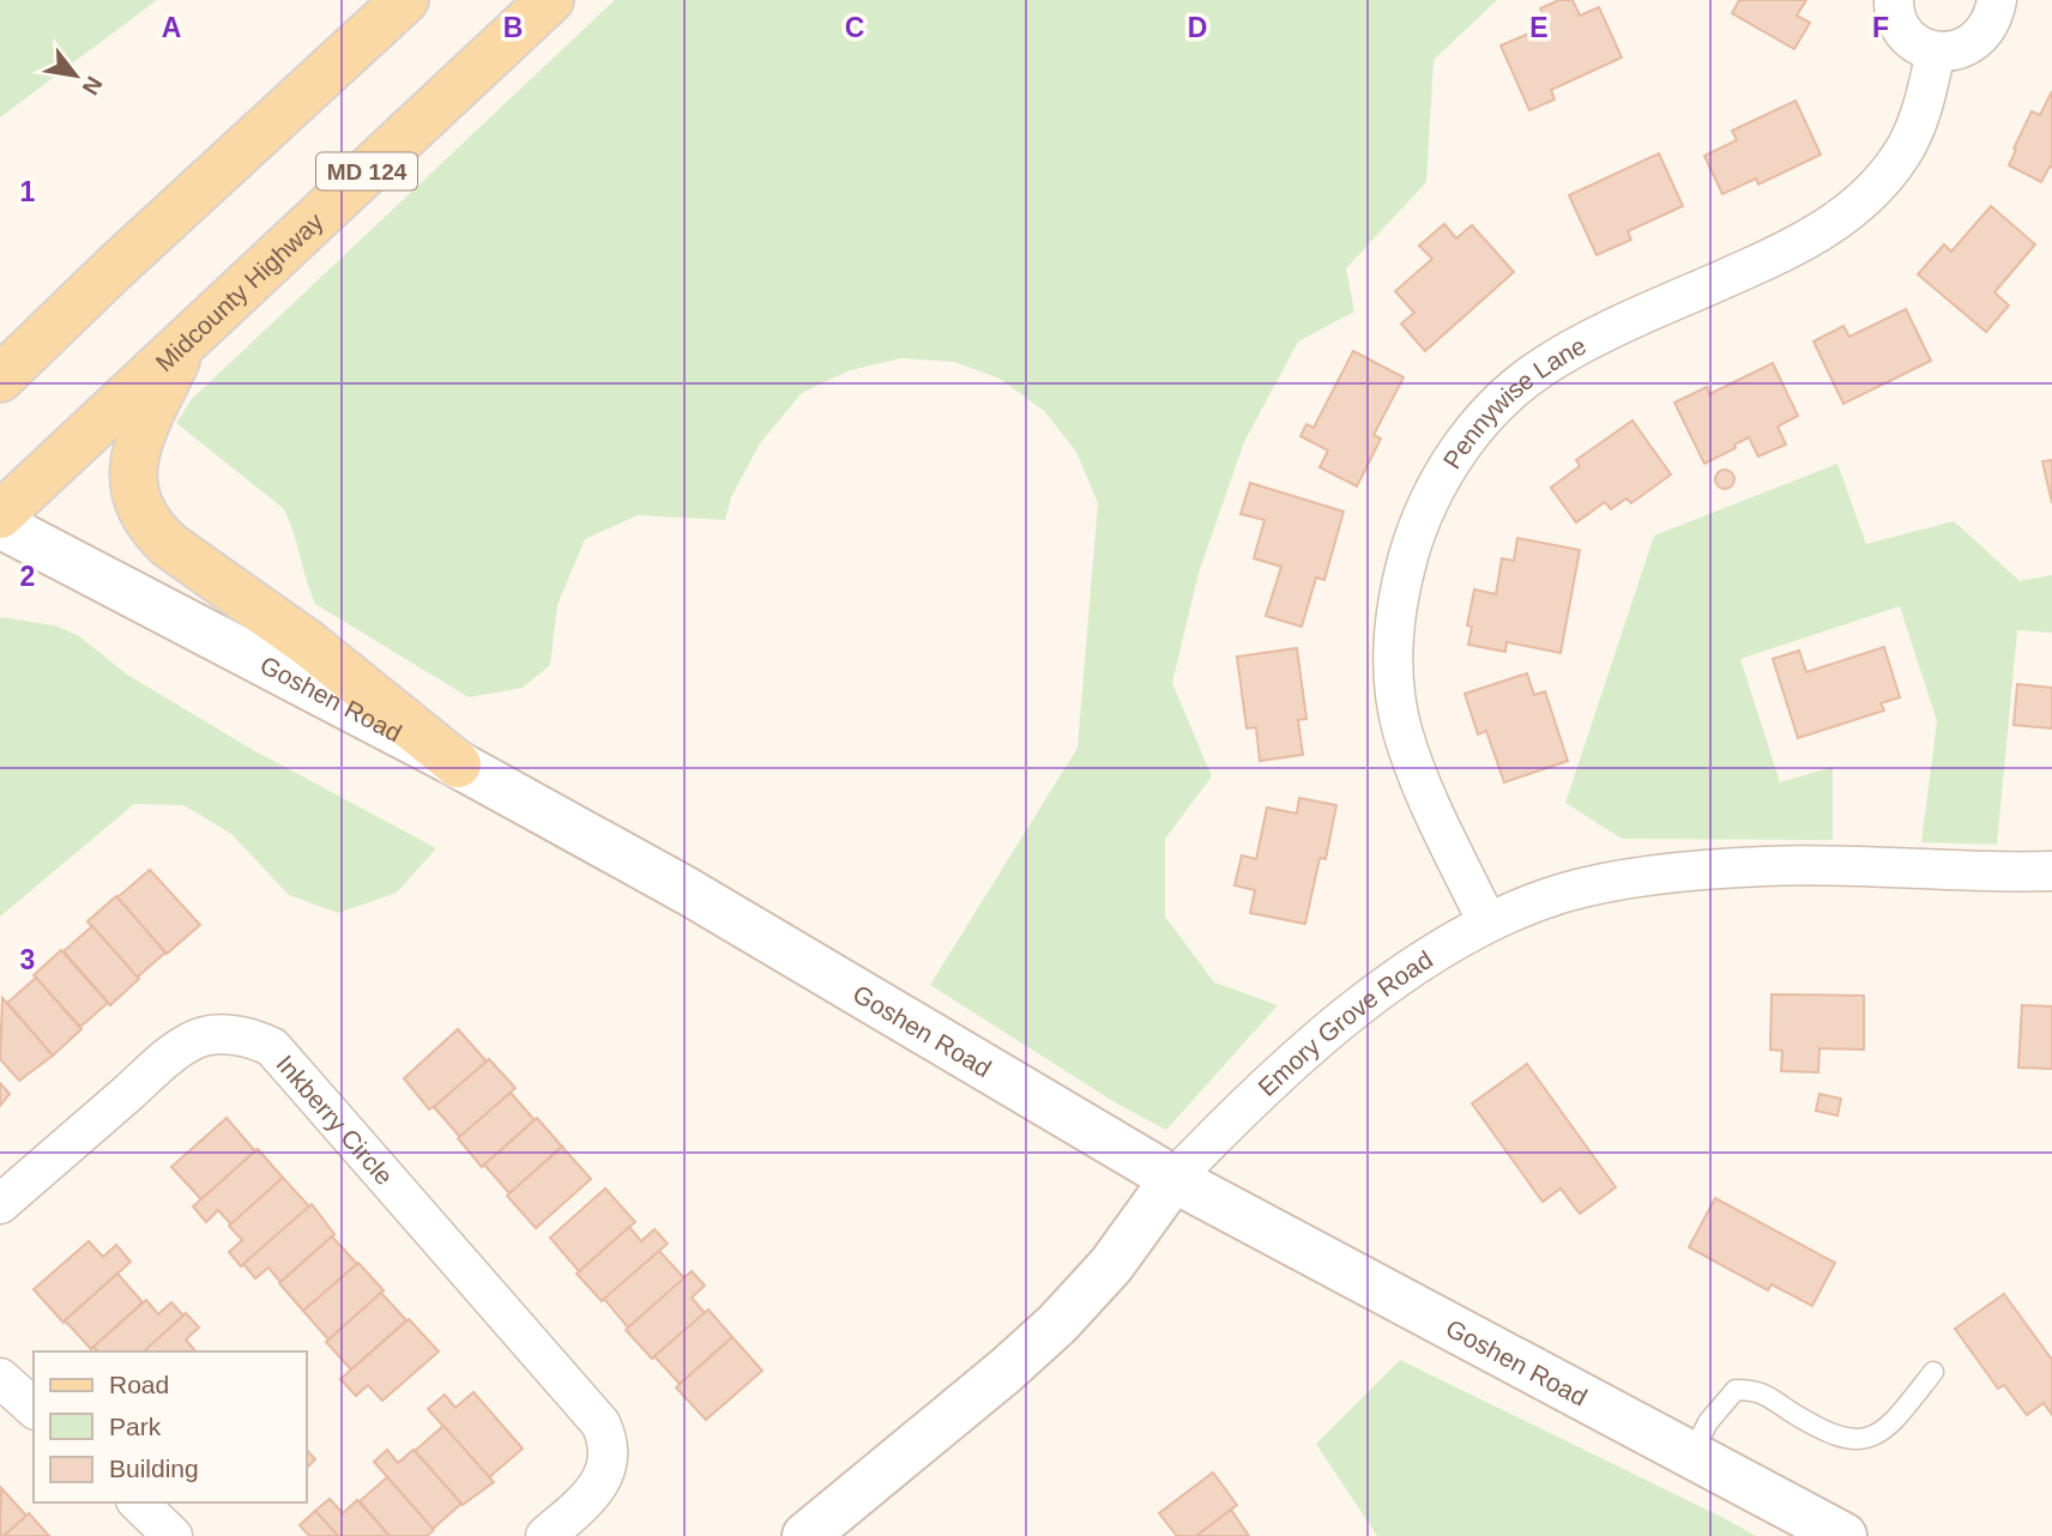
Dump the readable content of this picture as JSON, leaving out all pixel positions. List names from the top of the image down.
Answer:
{
  "streets": {
    "main road": ["MD 124", "Midcounty Highway"],
    "street": [
      "Pennywise Lane",
      "Goshen Road",
      "Emory Grove Road",
      "Inkberry Circle"
    ]
  },
  "crossings": [
    ["Pennywise Lane", "Emory Grove Road"],
    ["Goshen Road", "Emory Grove Road"]
  ],
  "legend": ["Road", "Park", "Building"],
  "north": "bottom right",
  "grid": {
    "columns": [
      "A",
      "B",
      "C",
      "D",
      "E",
      "F"
    ],
    "rows": ["1", "2", "3"]
  }
}
